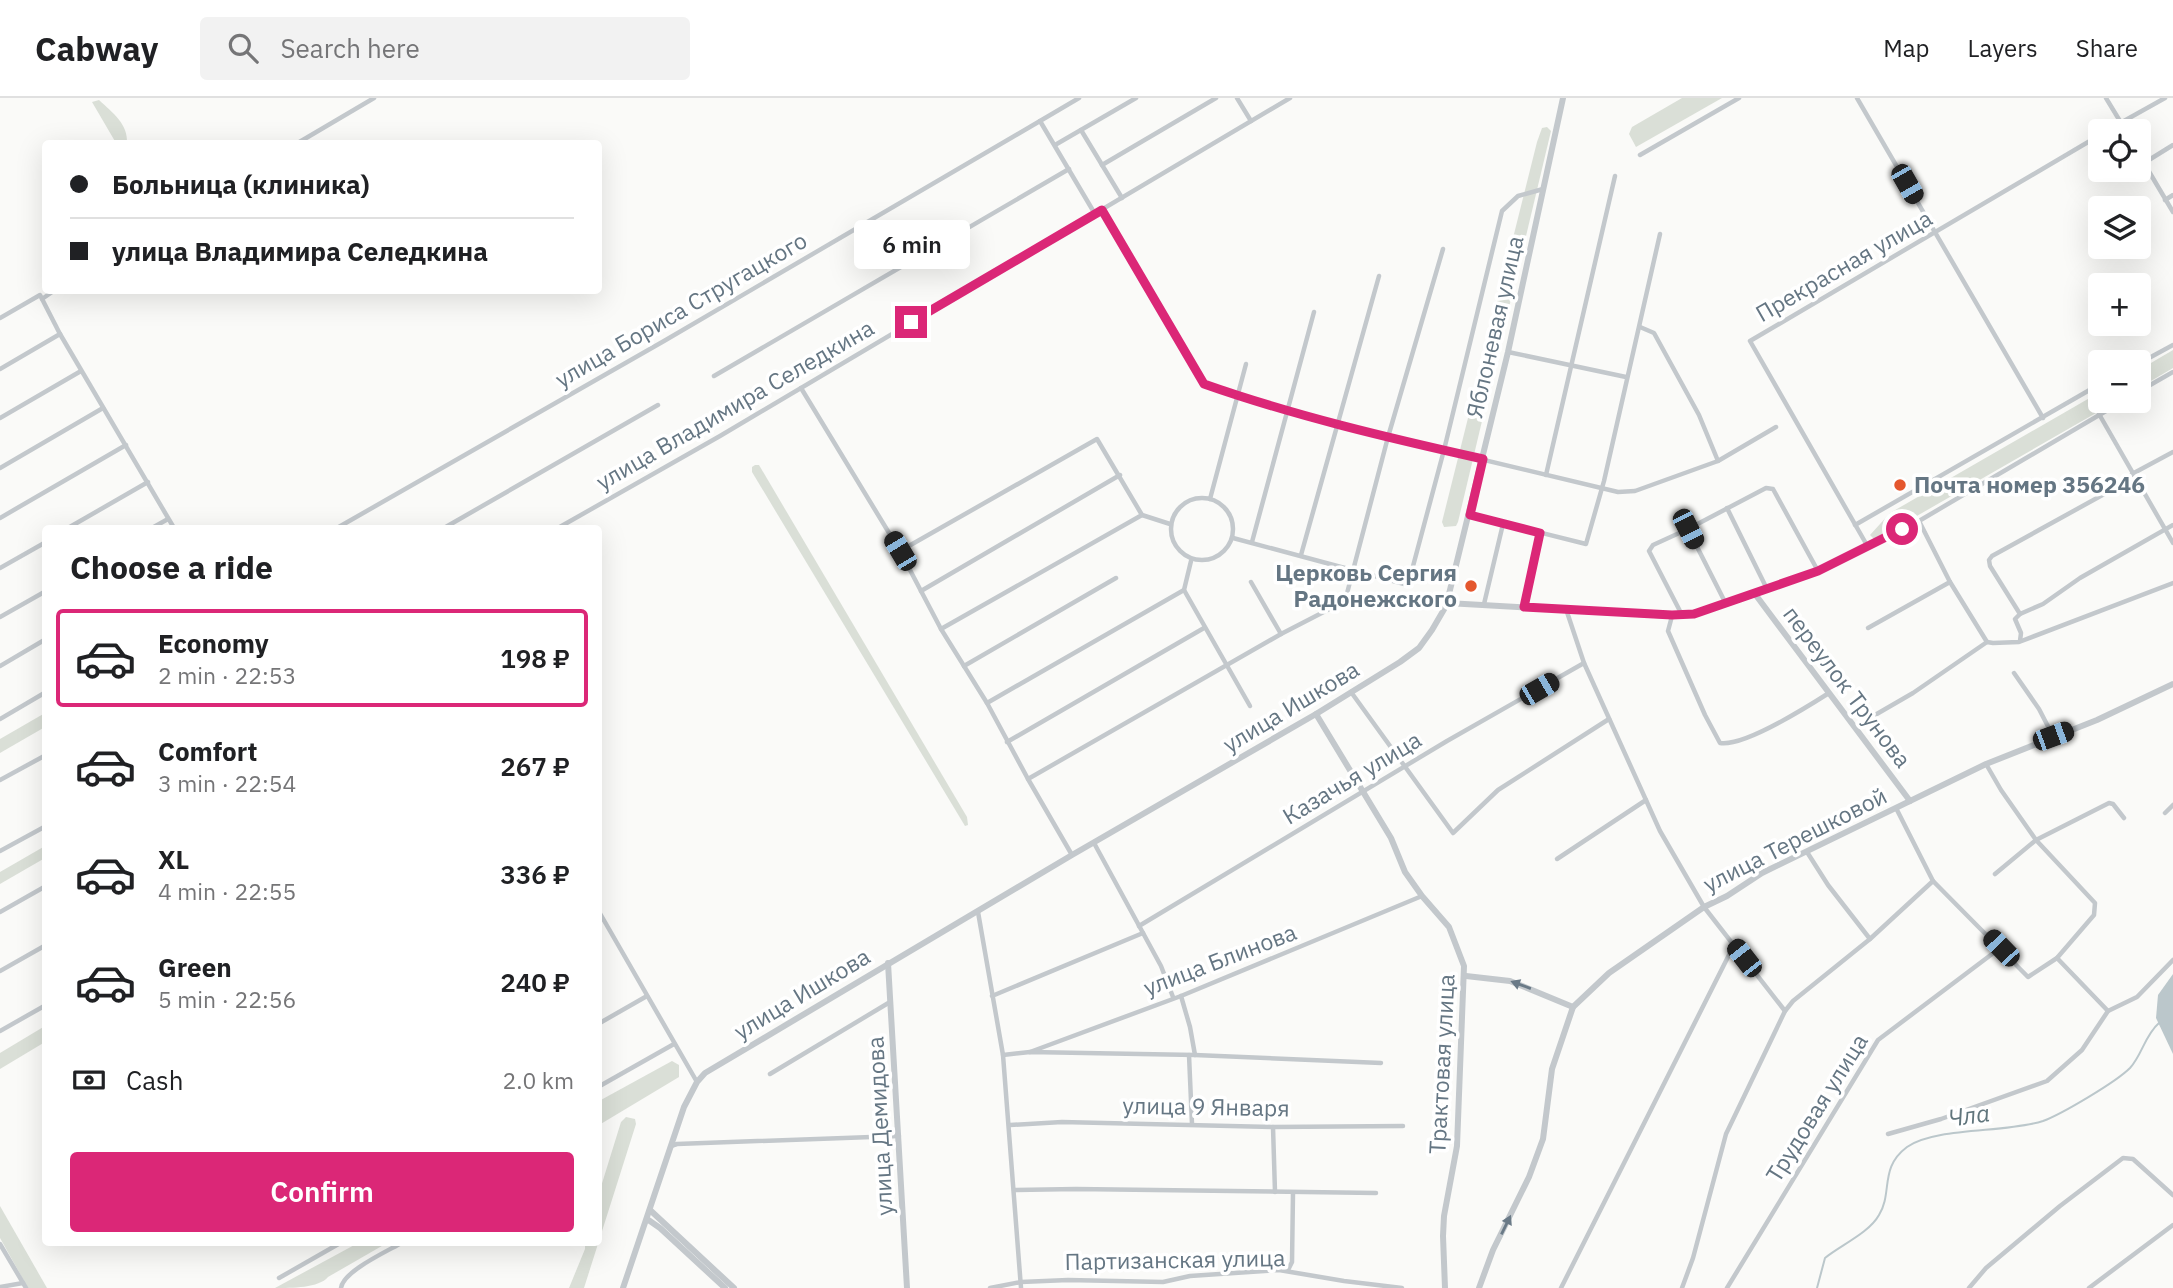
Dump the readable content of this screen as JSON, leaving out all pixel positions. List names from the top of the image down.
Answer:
{
  "streets": {
    "street": [
      "Прекрасная улица",
      "улица Бориса Стругацкого",
      "Яблоневая улица",
      "улица Владимира Селедкина",
      "переулок Трунова",
      "улица Ишкова",
      "Казачья улица",
      "улица Терешковой",
      "улица Блинова",
      "Трактовая улица",
      "улица 9 Января",
      "Трудовая улица",
      "улица Демидова",
      "Партизанская улица"
    ]
  },
  "crossings": [
    ["Яблоневая улица", "улица Ишкова"],
    ["переулок Трунова", "улица Терешковой"],
    ["улица Ишкова", "Трактовая улица"],
    ["улица Ишкова", "улица Демидова"],
    ["Казачья улица", "Трактовая улица"],
    ["улица Блинова", "Трактовая улица"]
  ],
  "water": ["Чла"],
  "places": ["Почта номер 356246", "Церковь Сергия Радонежского"],
  "page": {
    "header": "Cabway",
    "search": "Search here",
    "nav": ["Map", "Layers", "Share"],
    "map_buttons": ["+", "−"],
    "banner": ["Больница (клиника)", "улица Владимира Селедкина"],
    "bubble": "6 min",
    "heading": "Choose a ride",
    "list": [
      {
        "name": "Economy",
        "note": "2 min · 22:53",
        "value": "198 ₽"
      },
      {
        "name": "Comfort",
        "note": "3 min · 22:54",
        "value": "267 ₽"
      },
      {
        "name": "XL",
        "note": "4 min · 22:55",
        "value": "336 ₽"
      },
      {
        "name": "Green",
        "note": "5 min · 22:56",
        "value": "240 ₽"
      }
    ],
    "pay": ["Cash", "2.0 km"],
    "buttons": "Confirm"
  }
}
